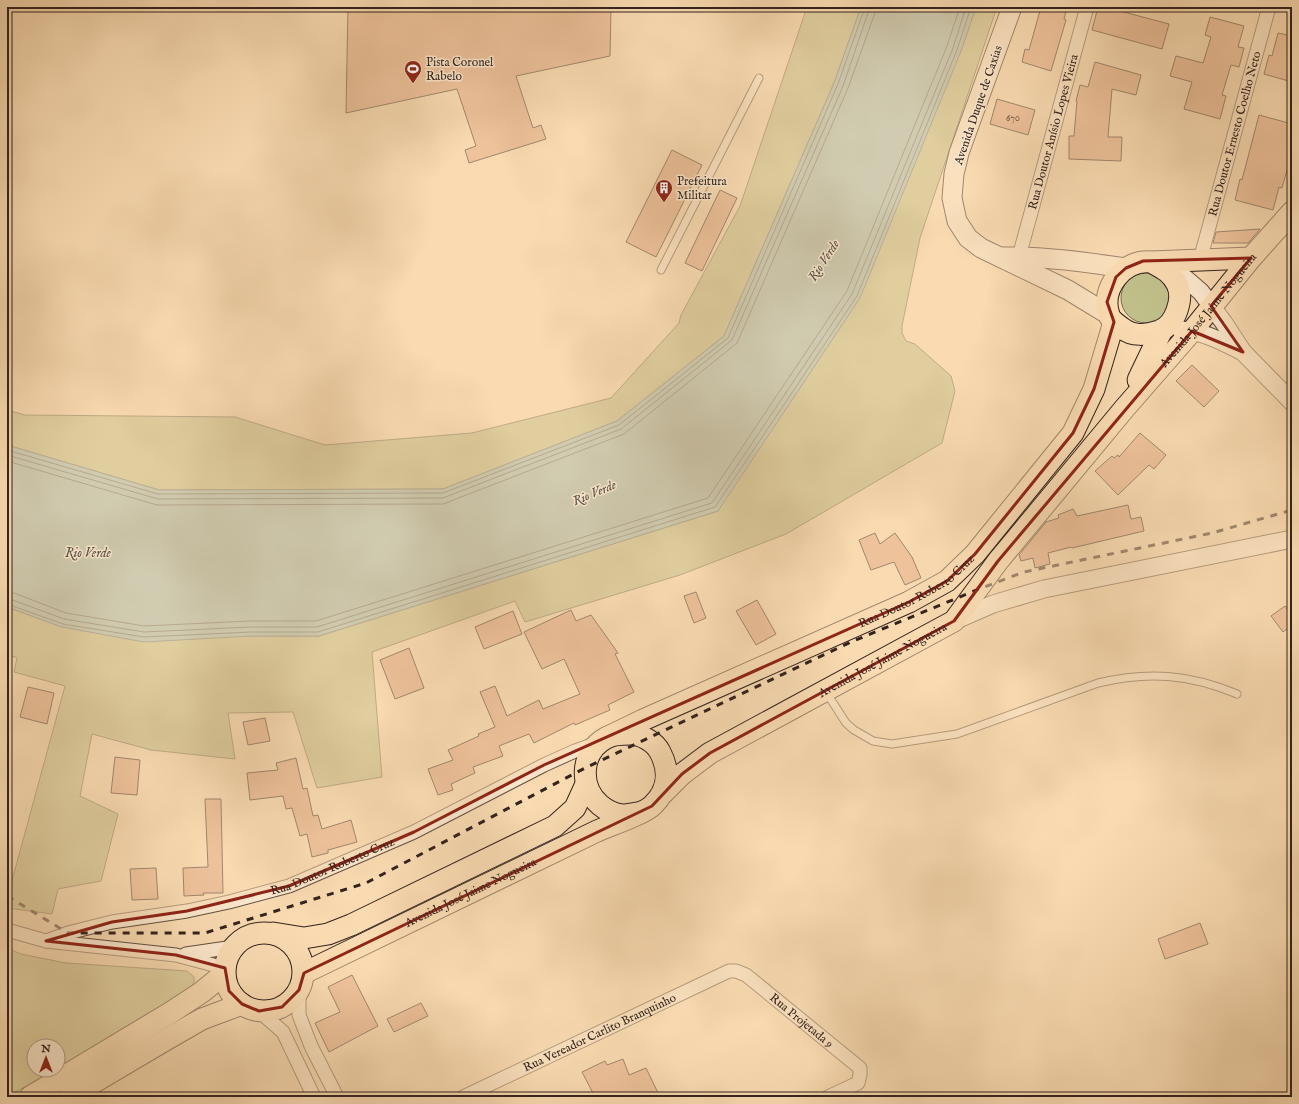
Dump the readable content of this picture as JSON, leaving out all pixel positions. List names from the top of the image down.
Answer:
{
  "streets": {
    "main road": ["Avenida Duque de Caxias", "Avenida José Jaime Nogueira", "Rua Doutor Roberto Cruz"],
    "street": [
      "Rua Doutor Anísio Lopes Vieira",
      "Rua Doutor Ernesto Coelho Neto",
      "Rua Projetada 9",
      "Rua Vereador Carlito Branquinho"
    ]
  },
  "crossings": [
    ["Avenida Duque de Caxias", "Rua Doutor Anísio Lopes Vieira"],
    ["Avenida Duque de Caxias", "Rua Doutor Ernesto Coelho Neto"],
    ["Avenida Duque de Caxias", "Avenida José Jaime Nogueira"],
    ["Avenida Duque de Caxias", "Rua Doutor Roberto Cruz"],
    ["Avenida José Jaime Nogueira", "Rua Doutor Roberto Cruz"],
    ["Rua Projetada 9", "Rua Vereador Carlito Branquinho"]
  ],
  "water": ["Rio Verde"],
  "places": {
    "sports": ["Pista Coronel Rabelo"],
    "building": ["Prefeitura Militar"]
  },
  "house_numbers": ["670"],
  "north": "top"
}
